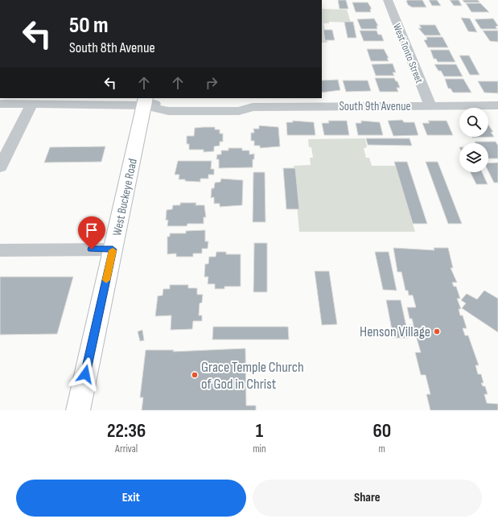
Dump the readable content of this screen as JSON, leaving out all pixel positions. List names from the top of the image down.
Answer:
{
  "streets": {
    "main road": ["West Buckeye Road"],
    "street": ["West Tonto Street", "South 9th Avenue"]
  },
  "crossings": [
    ["West Tonto Street", "South 9th Avenue"],
    ["South 9th Avenue", "West Buckeye Road"]
  ],
  "places": ["Henson Village", "Grace Temple Church of God in Christ"],
  "page": {
    "turn": ["50 m", "South 8th Avenue"],
    "eta": [
      "22:36",
      "Arrival",
      "1",
      "min",
      "60",
      "m"
    ],
    "buttons": ["Exit", "Share"]
  }
}
